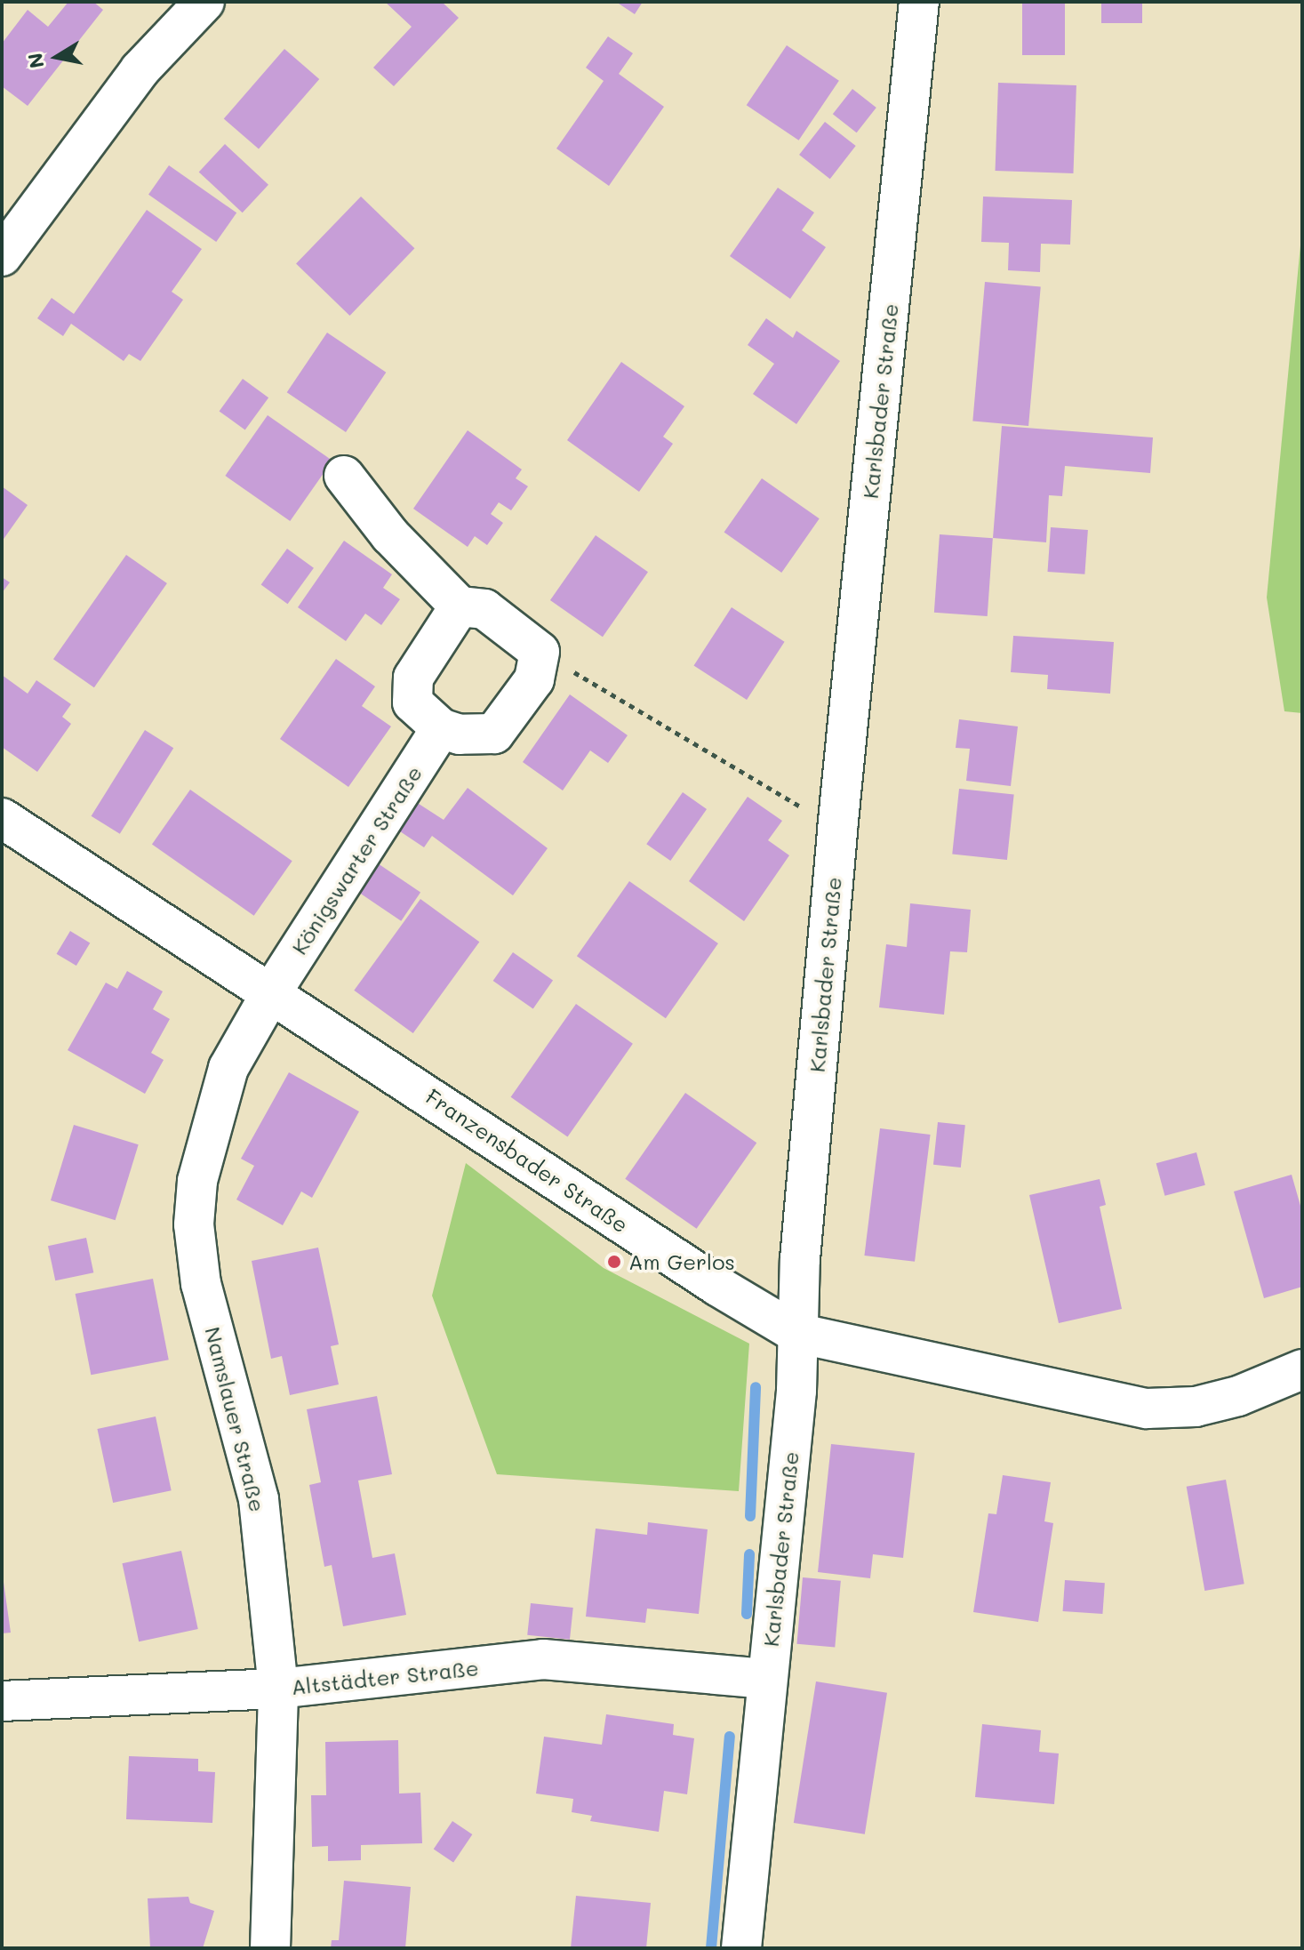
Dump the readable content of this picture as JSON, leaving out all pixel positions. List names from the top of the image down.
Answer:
{
  "streets": {
    "street": [
      "Karlsbader Straße",
      "Königswarter Straße",
      "Franzensbader Straße",
      "Namslauer Straße",
      "Altstädter Straße"
    ]
  },
  "crossings": [
    ["Karlsbader Straße", "Franzensbader Straße"],
    ["Karlsbader Straße", "Altstädter Straße"],
    ["Königswarter Straße", "Franzensbader Straße"],
    ["Königswarter Straße", "Namslauer Straße"],
    ["Franzensbader Straße", "Namslauer Straße"],
    ["Namslauer Straße", "Altstädter Straße"]
  ],
  "places": ["Am Gerlos"],
  "north": "left"
}
